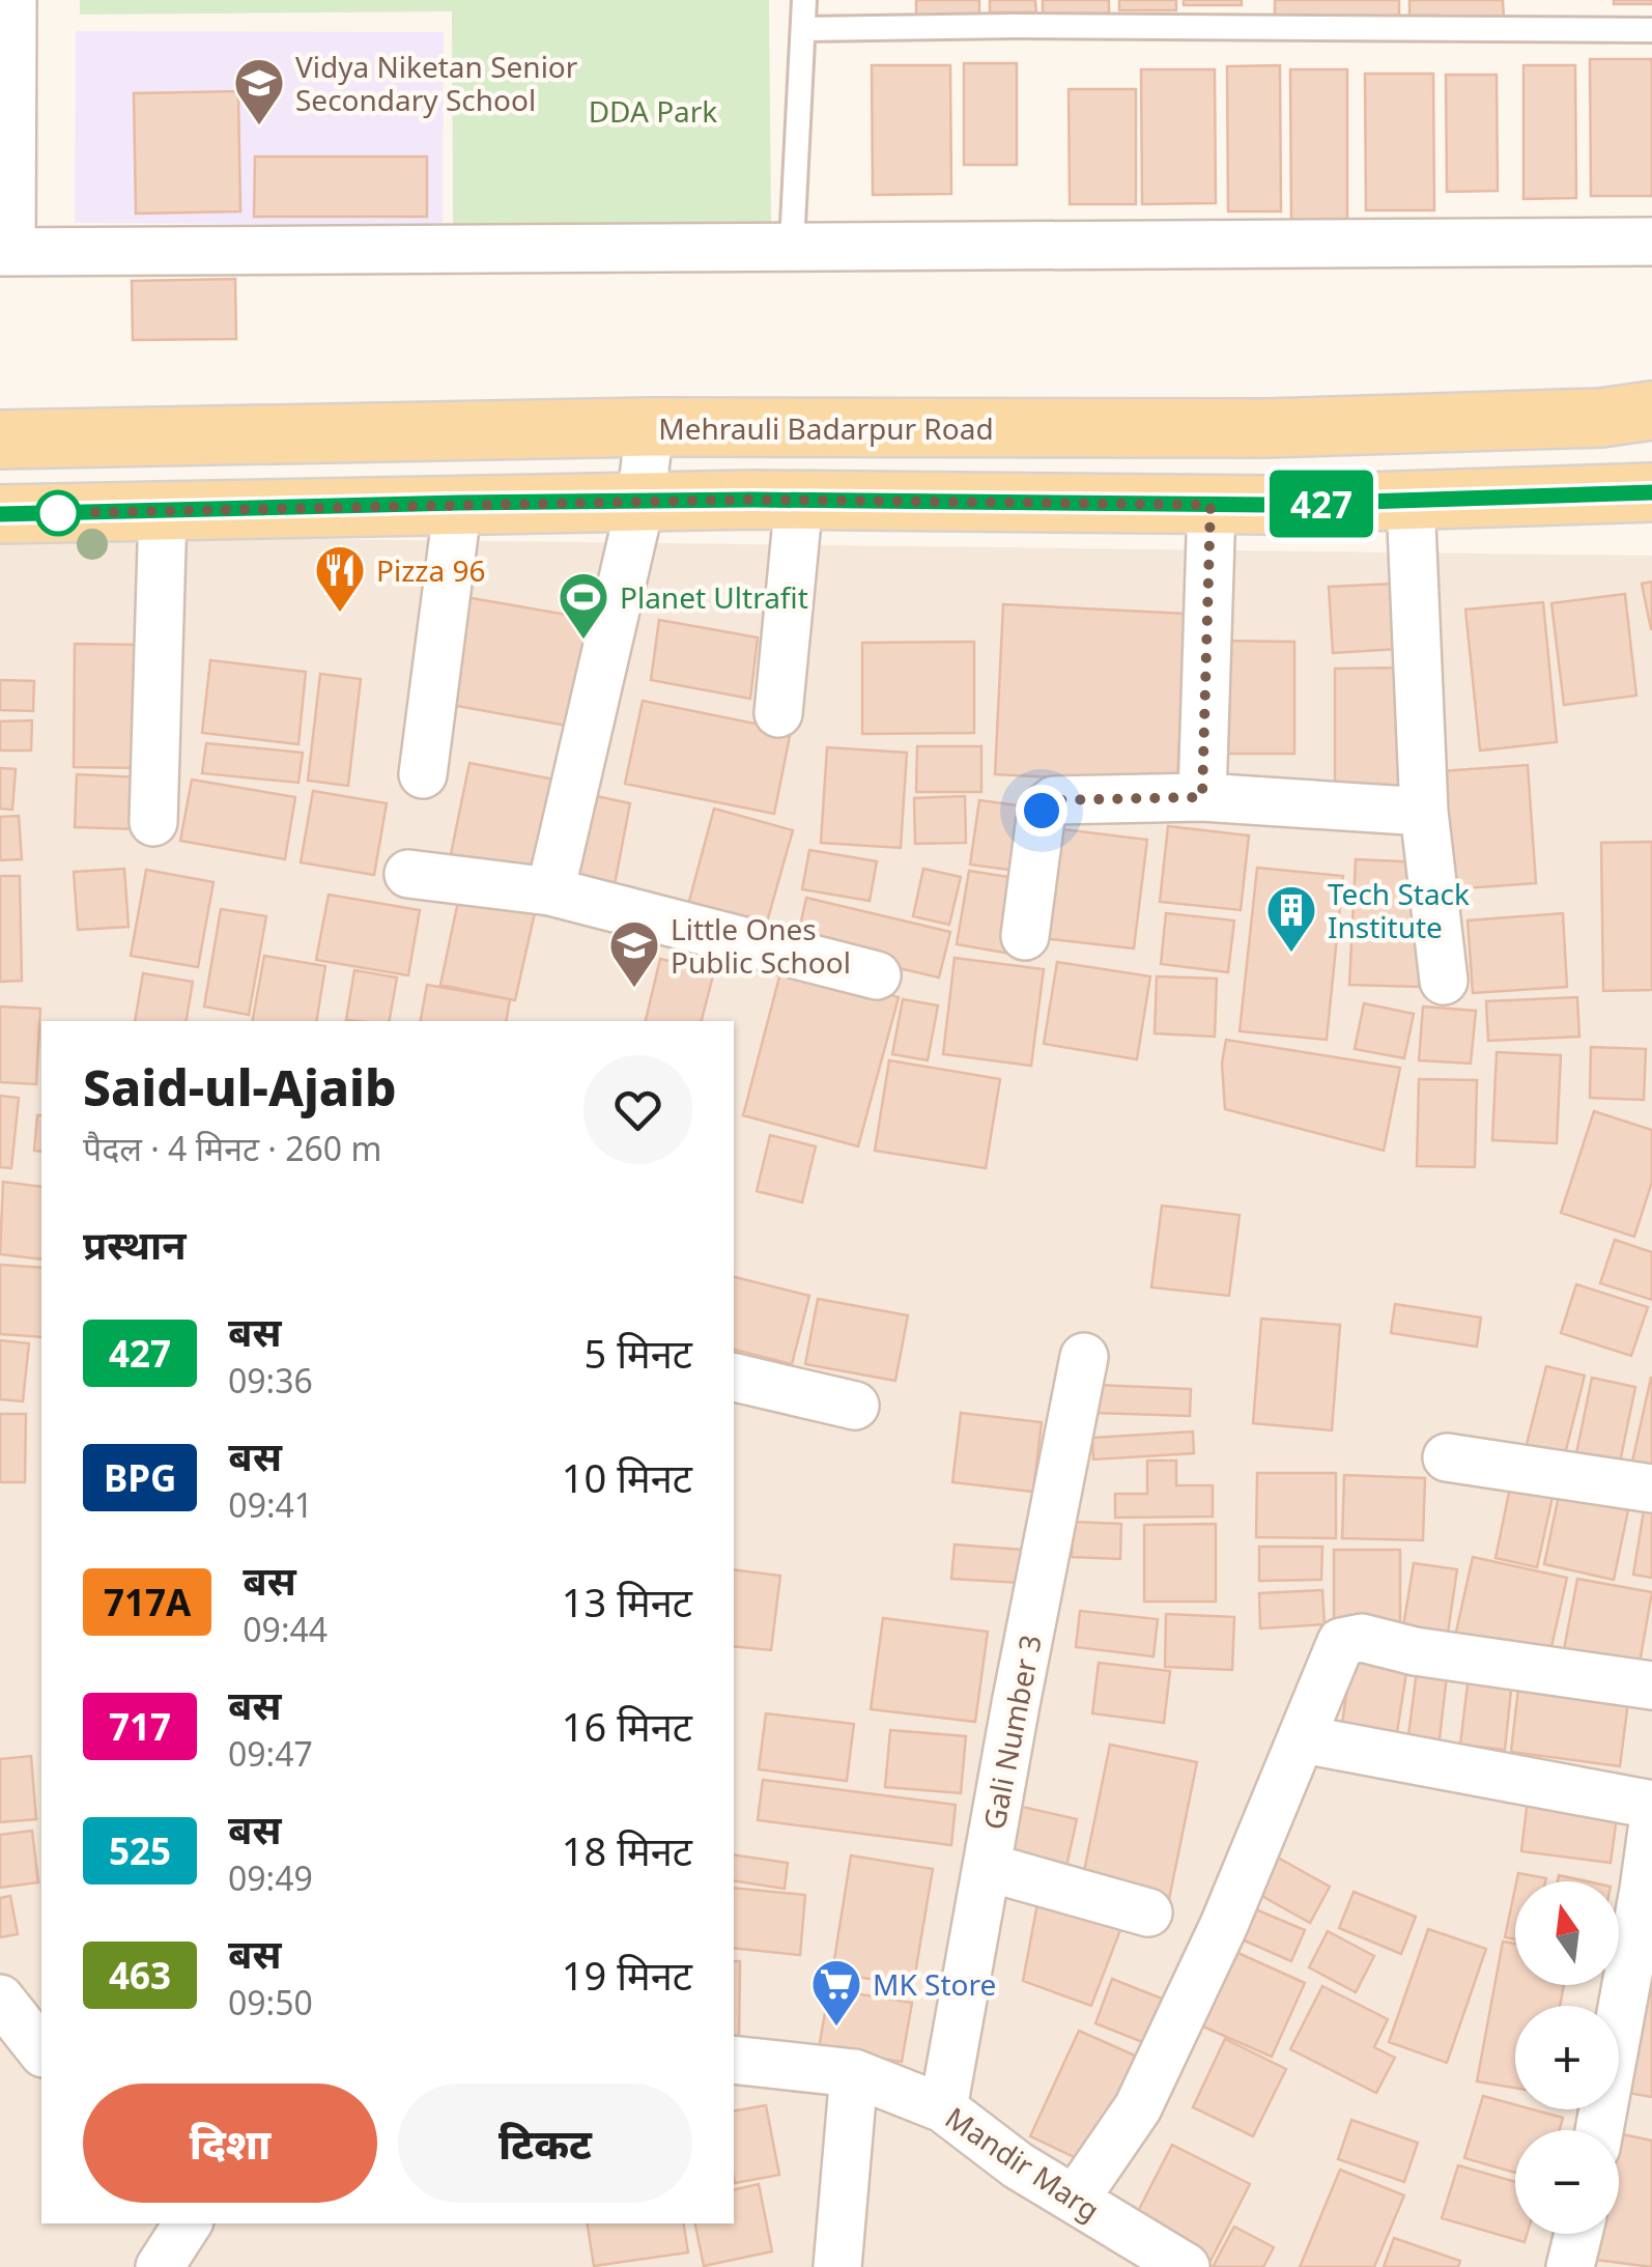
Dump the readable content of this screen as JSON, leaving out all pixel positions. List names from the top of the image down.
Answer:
{
  "streets": {
    "main road": ["Mehrauli Badarpur Road"],
    "street": ["Gali Number 3", "Mandir Marg"]
  },
  "crossings": [
    ["Gali Number 3", "Mandir Marg"]
  ],
  "parks": ["DDA Park"],
  "places": {
    "school or university": ["Vidya Niketan Senior Secondary School", "Little Ones Public School"],
    "restaurant": ["Pizza 96"],
    "sports": ["Planet Ultrafit"],
    "building": ["Tech Stack Institute"],
    "supermarket": ["MK Store"]
  },
  "lines": ["bus line 427"],
  "north": "top",
  "page": {
    "on_map": "427",
    "heading": [
      ["Said-ul-Ajaib", "पैदल · 4 मिनट · 260 m"],
      "प्रस्थान"
    ],
    "list": [
      {
        "mark": "427",
        "name": "बस",
        "note": "09:36",
        "value": "5 मिनट"
      },
      {
        "mark": "BPG",
        "name": "बस",
        "note": "09:41",
        "value": "10 मिनट"
      },
      {
        "mark": "717A",
        "name": "बस",
        "note": "09:44",
        "value": "13 मिनट"
      },
      {
        "mark": "717",
        "name": "बस",
        "note": "09:47",
        "value": "16 मिनट"
      },
      {
        "mark": "525",
        "name": "बस",
        "note": "09:49",
        "value": "18 मिनट"
      },
      {
        "mark": "463",
        "name": "बस",
        "note": "09:50",
        "value": "19 मिनट"
      }
    ],
    "map_buttons": ["+", "−"],
    "buttons": ["दिशा", "टिकट"]
  }
}
